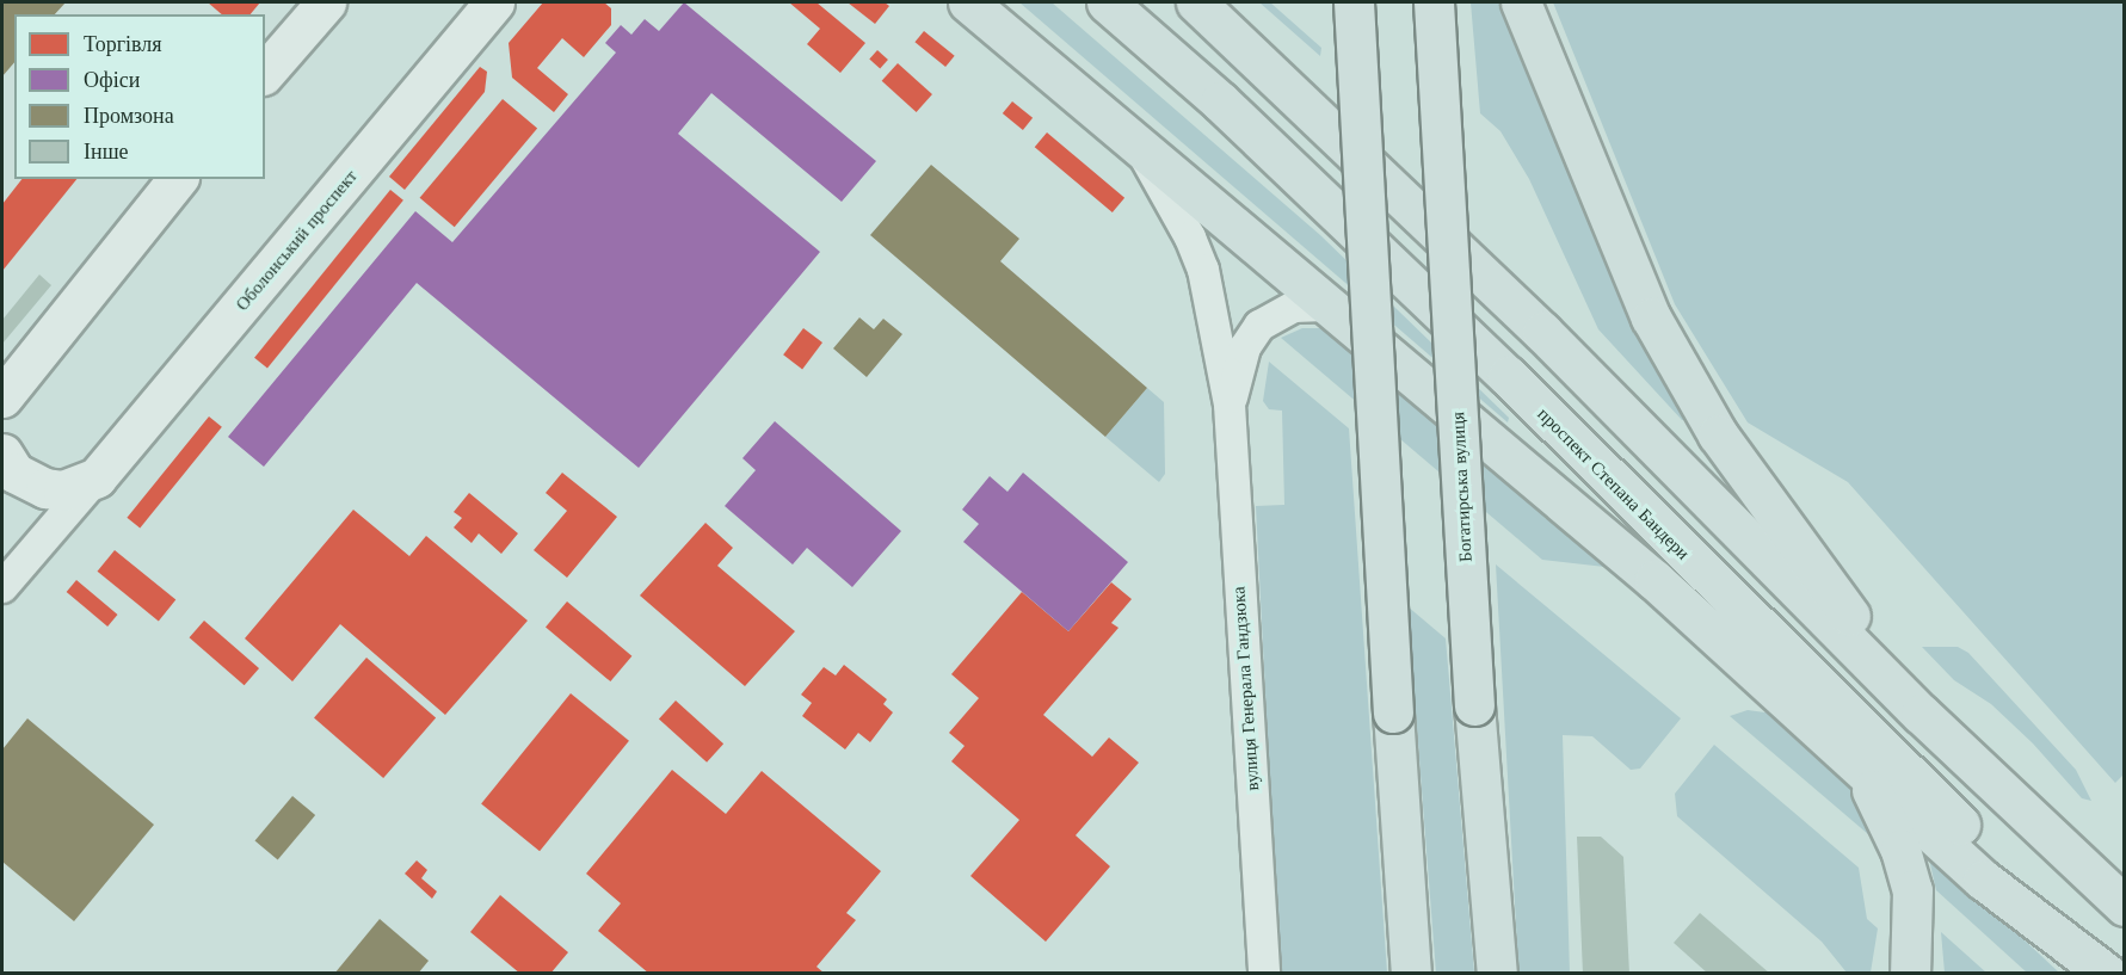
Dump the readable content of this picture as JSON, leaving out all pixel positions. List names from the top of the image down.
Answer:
{
  "streets": {
    "main road": ["Оболонський проспект", "проспект Степана Бандери", "Богатирська вулиця"],
    "street": ["вулиця Генерала Гандзюка"]
  },
  "legend": [
    "Торгівля",
    "Офіси",
    "Промзона",
    "Інше"
  ]
}
